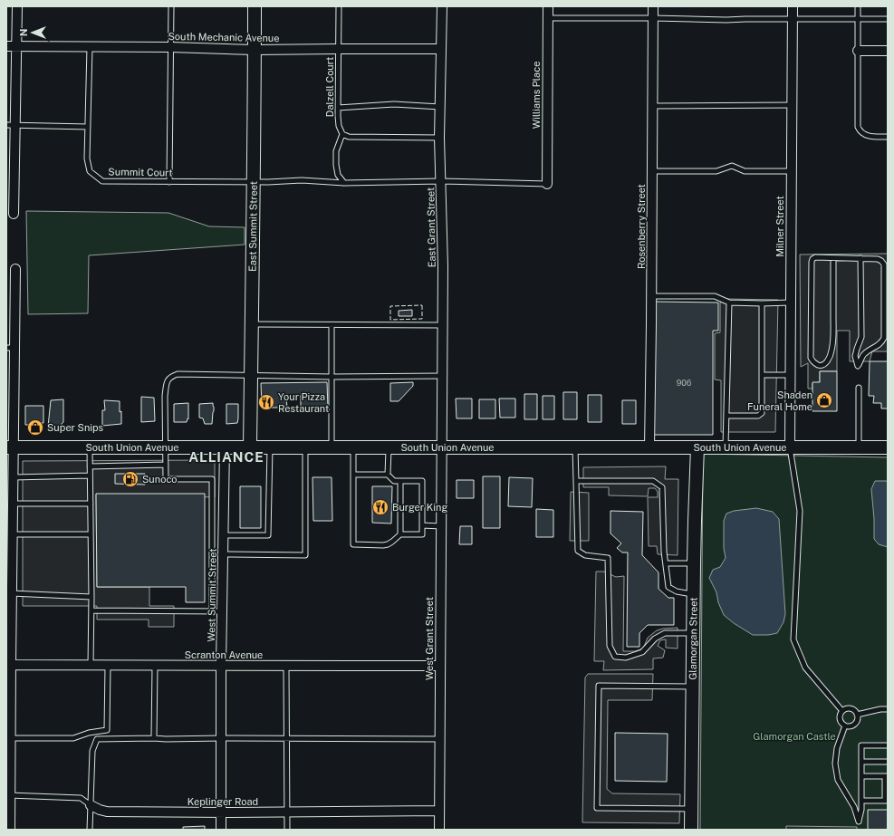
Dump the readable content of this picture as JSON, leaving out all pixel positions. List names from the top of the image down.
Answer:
{
  "streets": {
    "main road": ["East Summit Street", "South Union Avenue", "Glamorgan Street"],
    "street": [
      "South Mechanic Avenue",
      "Williams Place",
      "Rosenberry Street",
      "Milner Street",
      "East Grant Street",
      "West Summit Street",
      "West Grant Street",
      "Scranton Avenue",
      "Keplinger Road"
    ],
    "lane": ["Dalzell Court", "Summit Court"]
  },
  "crossings": [
    ["South Mechanic Avenue", "Dalzell Court"],
    ["South Mechanic Avenue", "Summit Court"],
    ["South Mechanic Avenue", "East Summit Street"],
    ["South Mechanic Avenue", "East Grant Street"],
    ["Williams Place", "Summit Court"],
    ["Summit Court", "East Summit Street"],
    ["Summit Court", "East Grant Street"],
    ["East Summit Street", "South Union Avenue"],
    ["Rosenberry Street", "South Union Avenue"],
    ["Milner Street", "South Union Avenue"],
    ["East Grant Street", "South Union Avenue"],
    ["East Grant Street", "West Grant Street"],
    ["South Union Avenue", "West Summit Street"],
    ["South Union Avenue", "West Grant Street"],
    ["South Union Avenue", "Glamorgan Street"],
    ["West Summit Street", "Scranton Avenue"],
    ["West Summit Street", "Keplinger Road"],
    ["West Grant Street", "Scranton Avenue"],
    ["West Grant Street", "Keplinger Road"]
  ],
  "districts": ["ALLIANCE"],
  "parks": ["Glamorgan Castle"],
  "places": {
    "shop": ["Shaden Funeral Home", "Super Snips"],
    "restaurant": ["Your Pizza Restaurant", "Burger King"],
    "fuel station": ["Sunoco"]
  },
  "house_numbers": ["906"],
  "north": "left"
}
